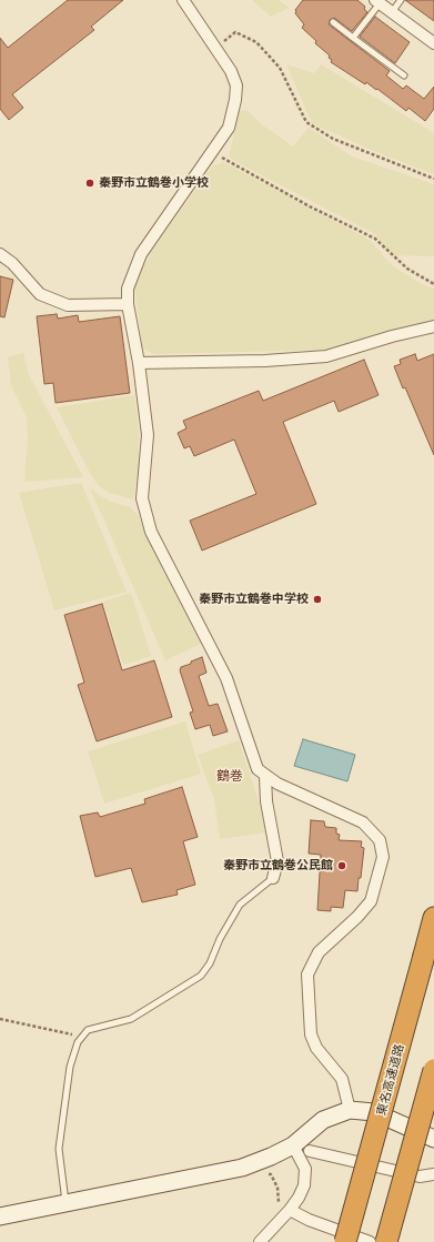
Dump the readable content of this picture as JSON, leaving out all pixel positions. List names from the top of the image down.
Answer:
{
  "streets": {
    "highway": ["東名高速道路"]
  },
  "districts": ["鶴巻"],
  "places": ["秦野市立鶴巻小学校", "秦野市立鶴巻中学校", "秦野市立鶴巻公民館"]
}
